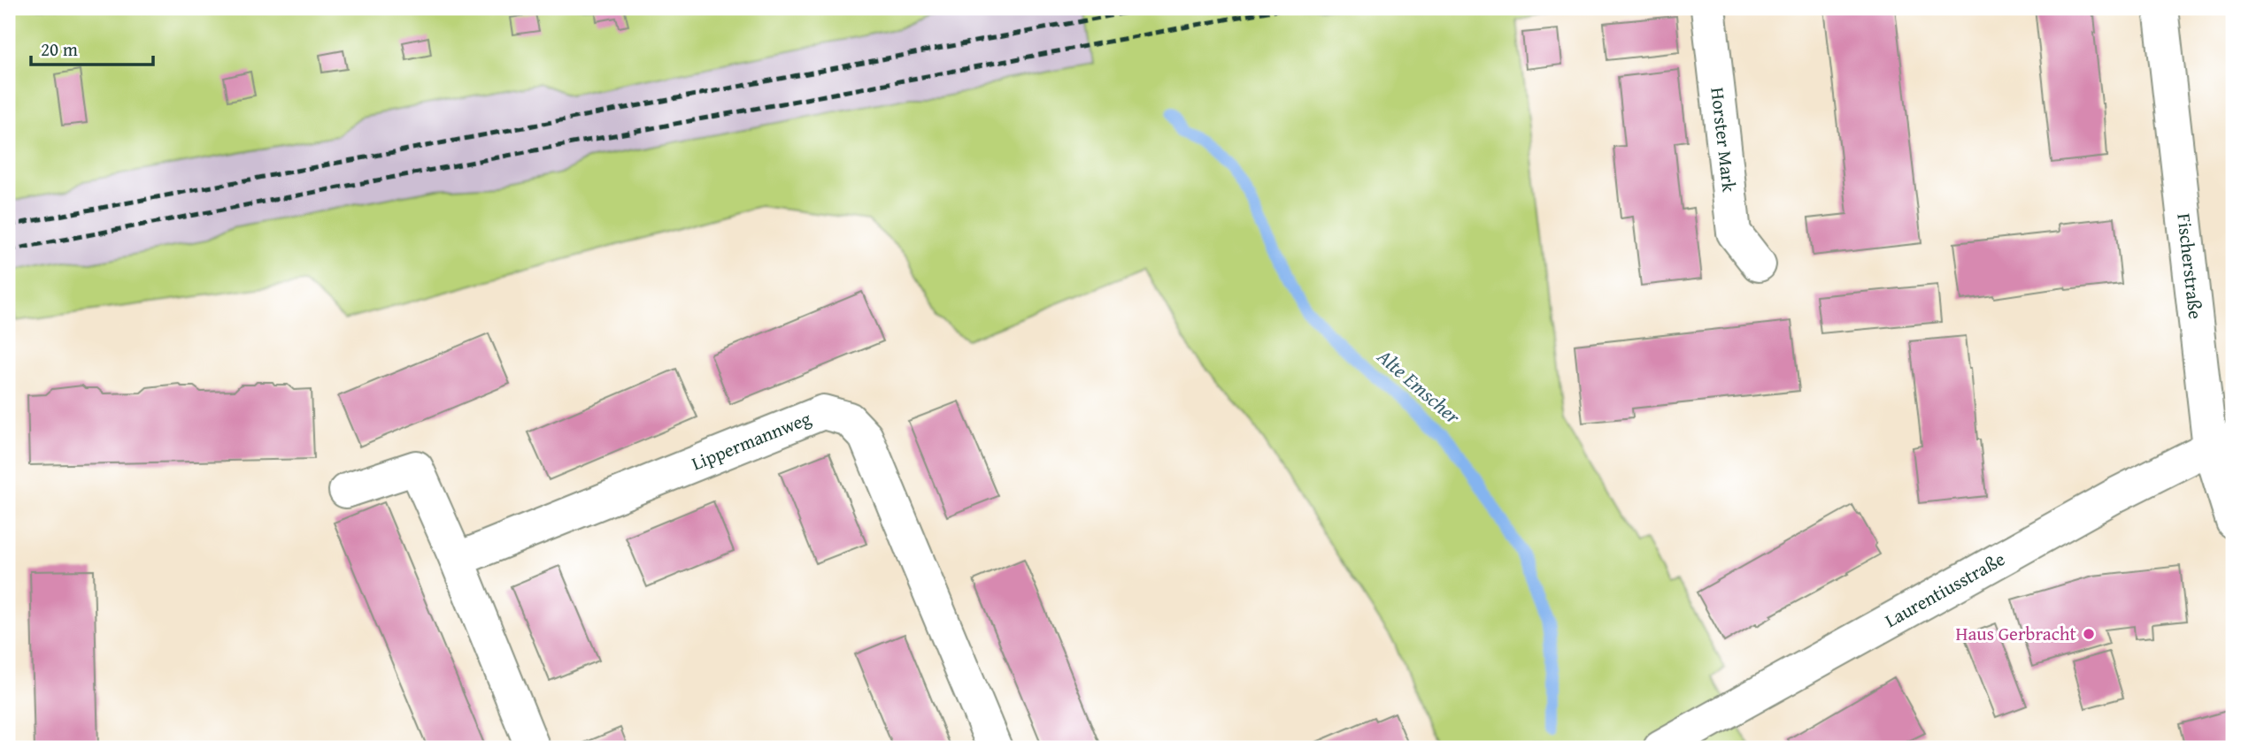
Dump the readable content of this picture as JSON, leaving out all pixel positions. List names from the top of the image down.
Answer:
{
  "streets": {
    "street": [
      "Horster Mark",
      "Fischerstraße",
      "Lippermannweg",
      "Laurentiusstraße"
    ]
  },
  "crossings": [
    ["Fischerstraße", "Laurentiusstraße"]
  ],
  "water": ["Alte Emscher"],
  "places": ["Haus Gerbracht"],
  "scale_bar": "20 m"
}
